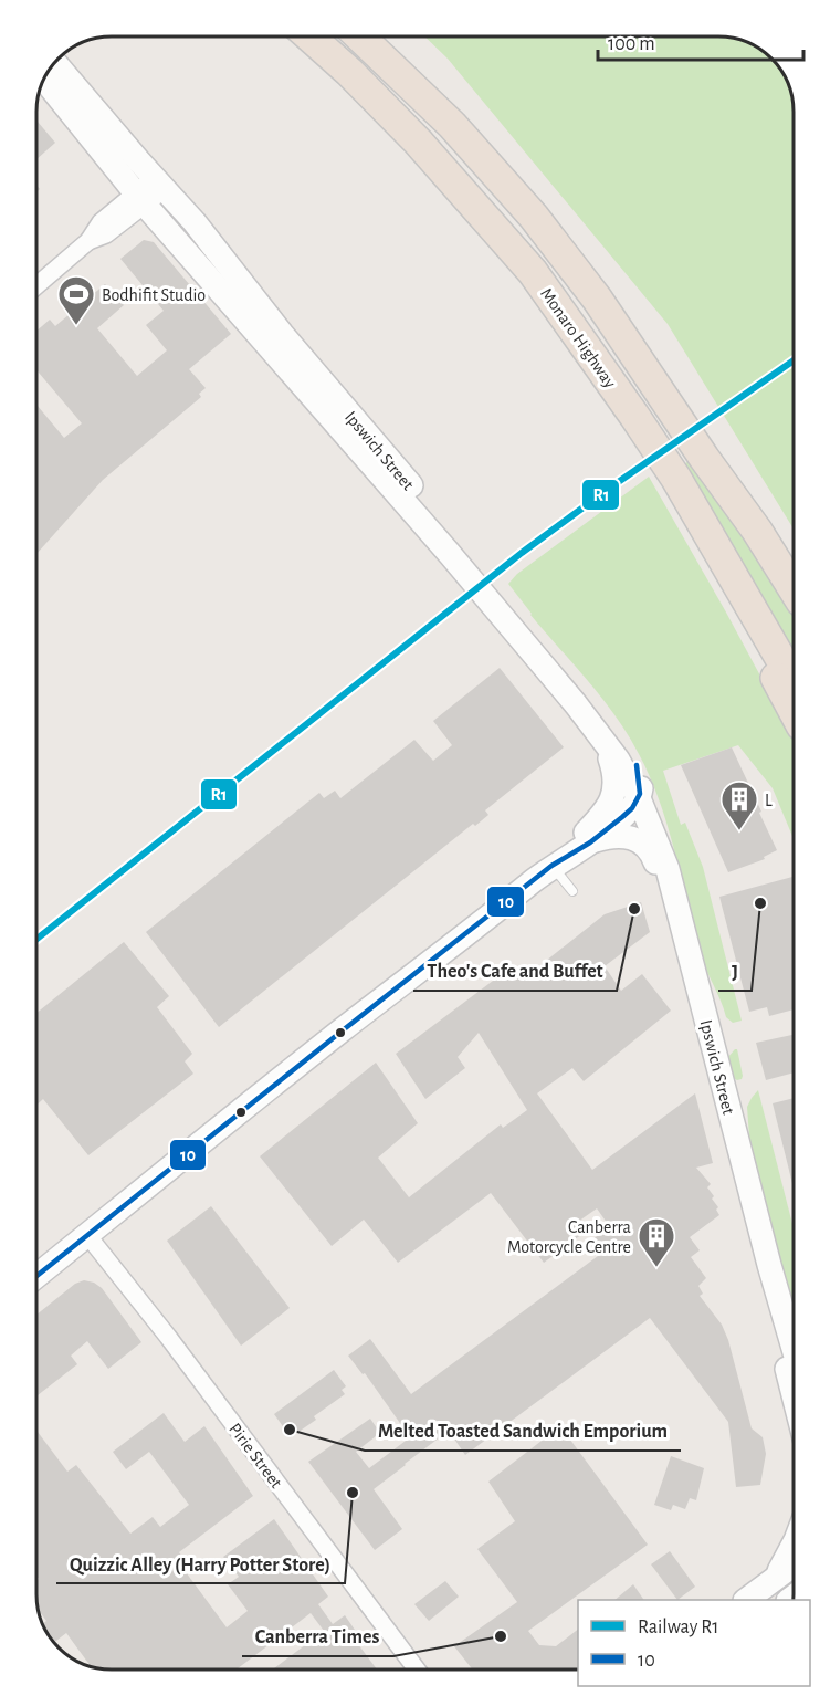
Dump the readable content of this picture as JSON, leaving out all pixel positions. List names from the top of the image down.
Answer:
{
  "streets": {
    "highway": ["Monaro Highway"],
    "main road": ["Ipswich Street"],
    "street": ["Pirie Street"]
  },
  "places": {
    "sports": ["Bodhifit Studio"],
    "building": ["L", "Canberra Motorcycle Centre"],
    "other": [
      "J",
      "Theo's Cafe and Buffet",
      "Melted Toasted Sandwich Emporium",
      "Quizzic Alley (Harry Potter Store)",
      "Canberra Times"
    ]
  },
  "lines": ["rail line R1", "transit line 10"],
  "legend": ["Railway R1", "10"],
  "scale_bar": "100 m"
}
